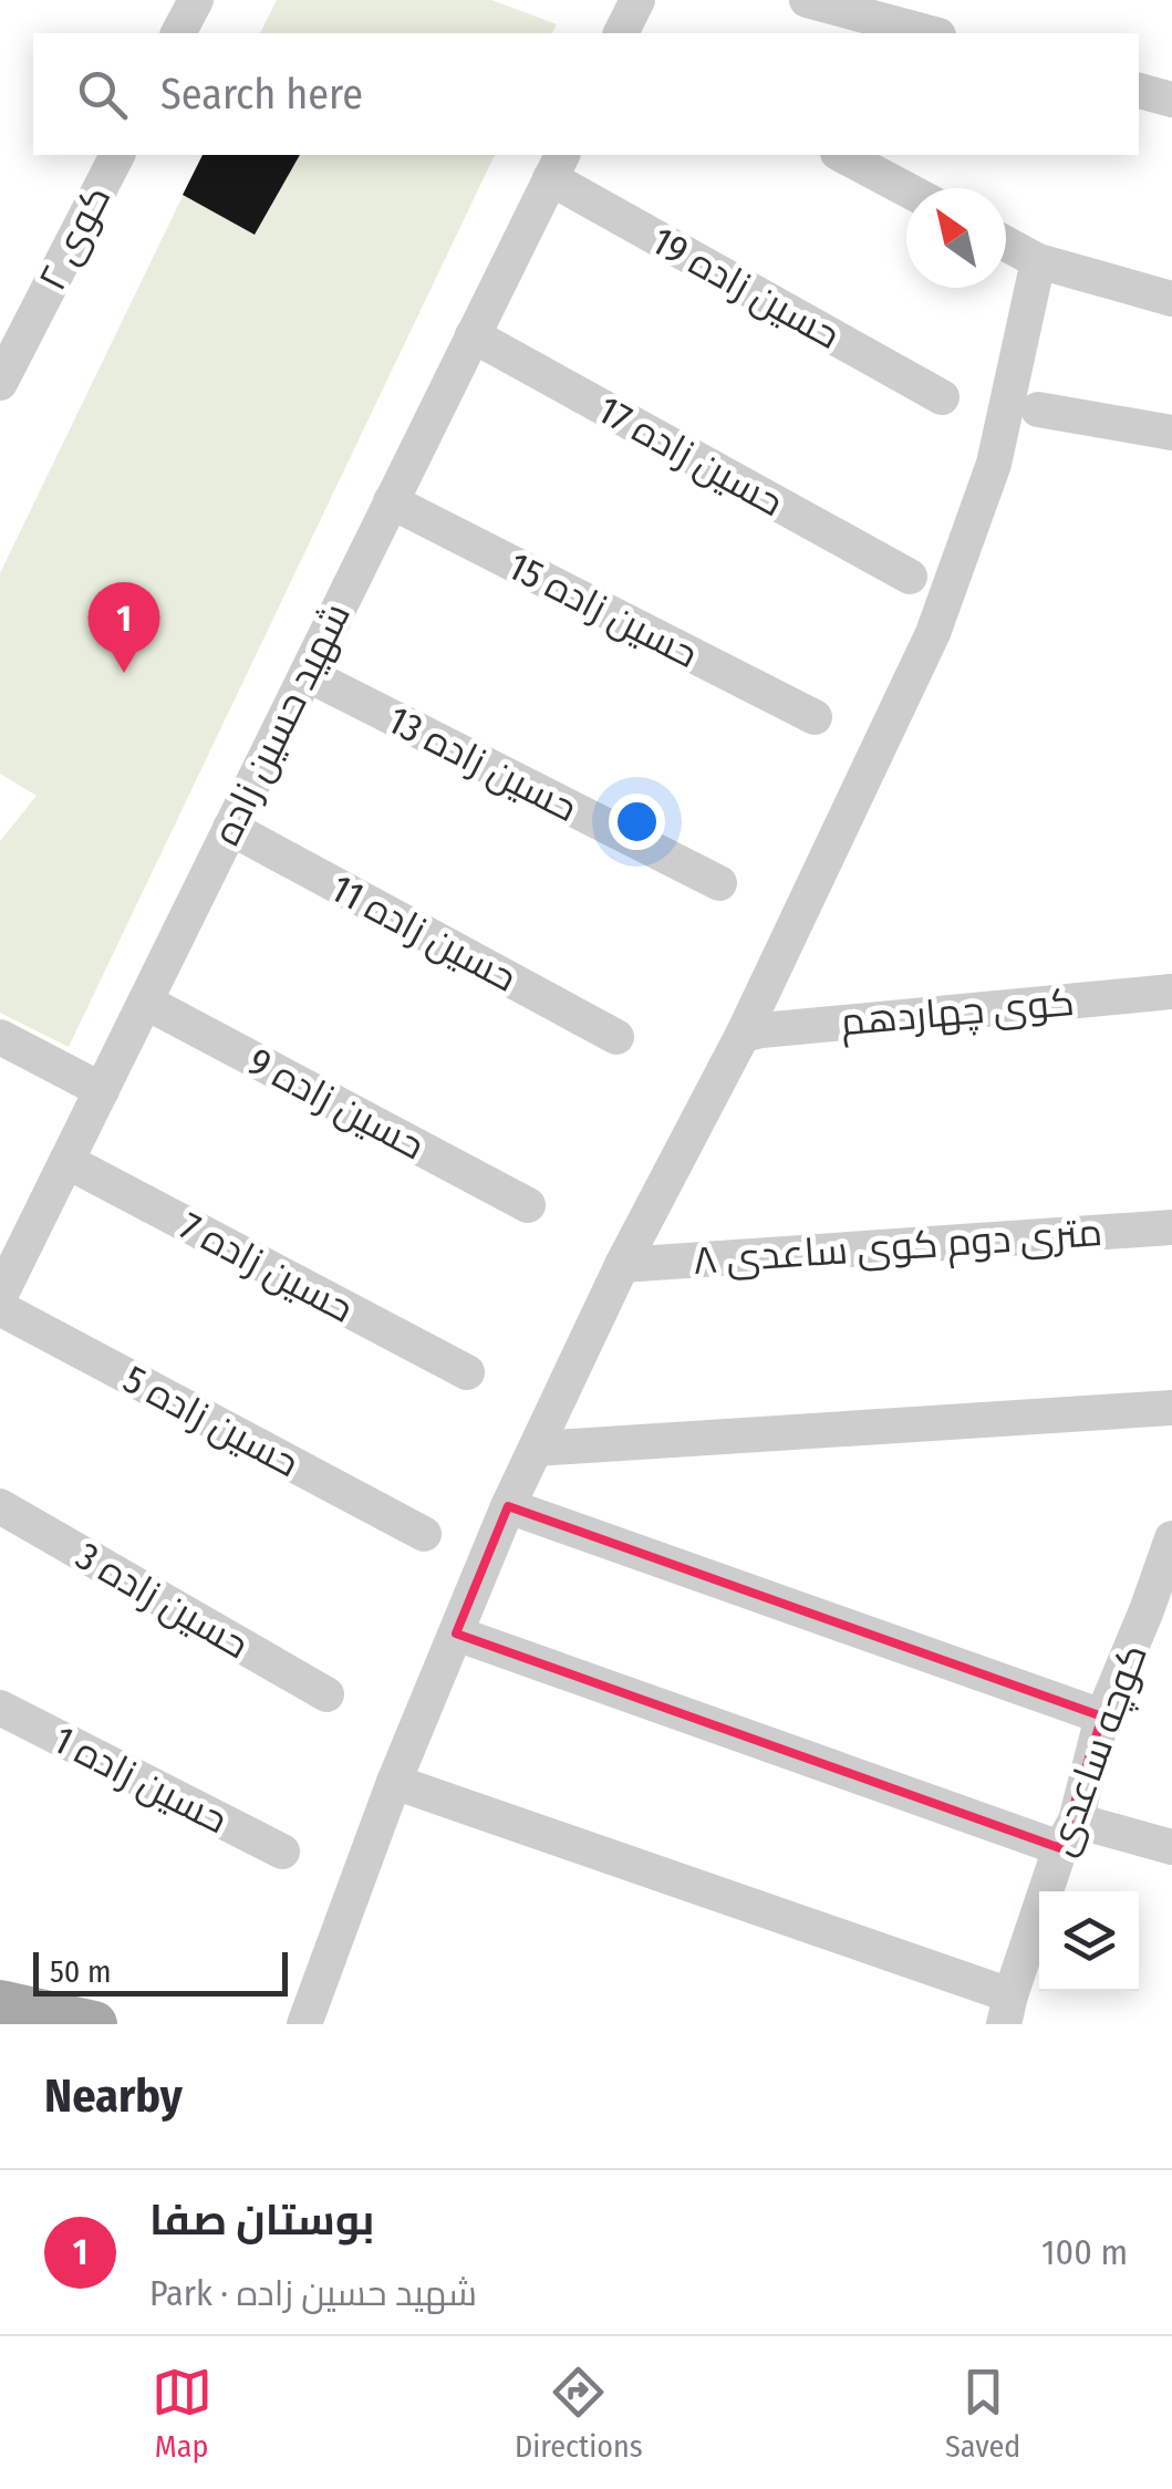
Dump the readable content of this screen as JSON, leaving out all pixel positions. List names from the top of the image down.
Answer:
{
  "streets": {
    "street": [
      "کوی ۲",
      "حسین زاده 19",
      "حسین زاده 17",
      "حسین زاده 15",
      "شهید حسین زاده",
      "حسین زاده 13",
      "حسین زاده 11",
      "کوی چهاردهم",
      "حسین زاده 9",
      "۸ متری دوم کوی ساعدی",
      "حسین زاده 7",
      "حسین زاده 5",
      "حسین زاده 3",
      "کوچه ساعدی",
      "حسین زاده 1"
    ]
  },
  "crossings": [
    ["حسین زاده 19", "شهید حسین زاده"],
    ["حسین زاده 17", "شهید حسین زاده"],
    ["حسین زاده 15", "شهید حسین زاده"],
    ["شهید حسین زاده", "حسین زاده 13"],
    ["شهید حسین زاده", "حسین زاده 11"],
    ["شهید حسین زاده", "حسین زاده 9"],
    ["شهید حسین زاده", "حسین زاده 7"]
  ],
  "scale_bar": "50 m",
  "north": "top left",
  "page": {
    "search": "Search here",
    "pins": "1",
    "scale": "50 m",
    "heading": "Nearby",
    "list": [
      {
        "mark": "1",
        "name": "بوستان صفا",
        "note": "Park · شهید حسین زاده",
        "value": "100 m"
      }
    ],
    "nav": ["Map", "Directions", "Saved"]
  }
}
